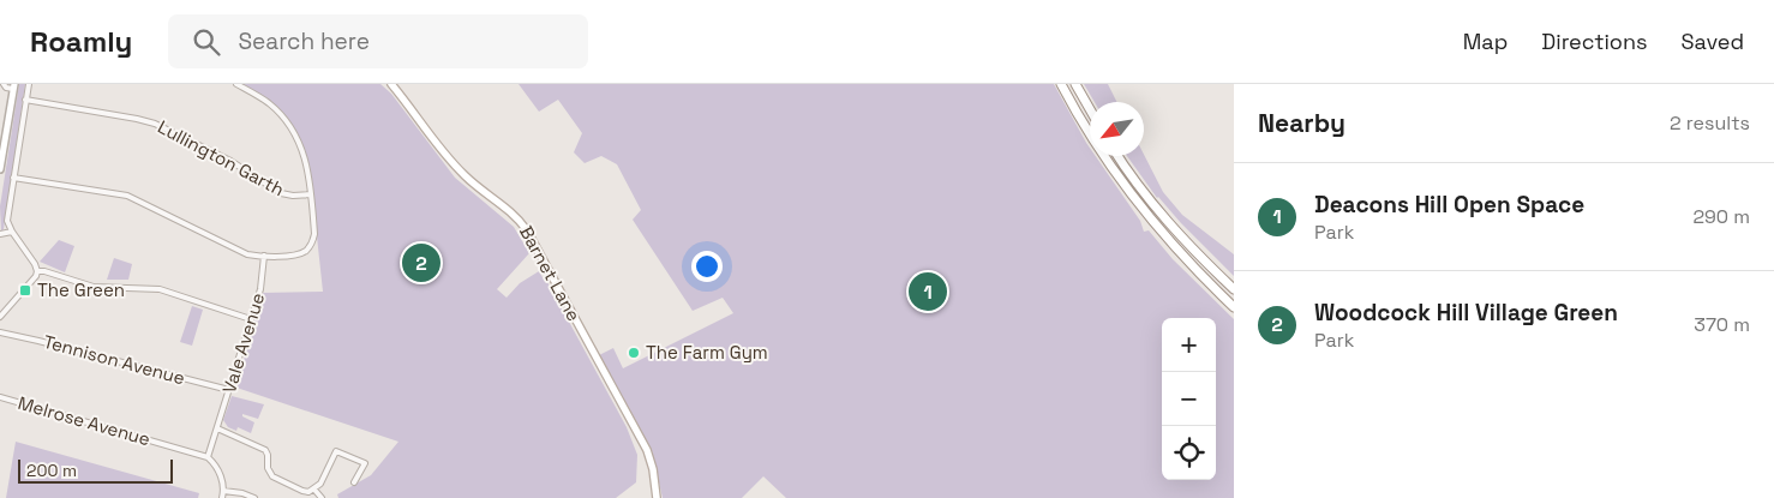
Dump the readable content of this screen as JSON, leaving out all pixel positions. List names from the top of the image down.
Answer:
{
  "streets": {
    "main road": ["Barnet Lane"],
    "street": [
      "Lullington Garth",
      "Vale Avenue",
      "Tennison Avenue",
      "Melrose Avenue"
    ]
  },
  "crossings": [
    ["Vale Avenue", "Tennison Avenue"]
  ],
  "places": {
    "transit": ["The Green"],
    "other": ["The Farm Gym"]
  },
  "scale_bar": "200 m",
  "north": "bottom left",
  "page": {
    "header": "Roamly",
    "search": "Search here",
    "nav": ["Map", "Directions", "Saved"],
    "heading": ["Nearby", "2 results"],
    "list": [
      {
        "mark": "1",
        "name": "Deacons Hill Open Space",
        "note": "Park",
        "value": "290 m"
      },
      {
        "mark": "2",
        "name": "Woodcock Hill Village Green",
        "note": "Park",
        "value": "370 m"
      }
    ],
    "pins": ["2", "1"],
    "map_buttons": ["+", "−"],
    "scale": "200 m"
  }
}
